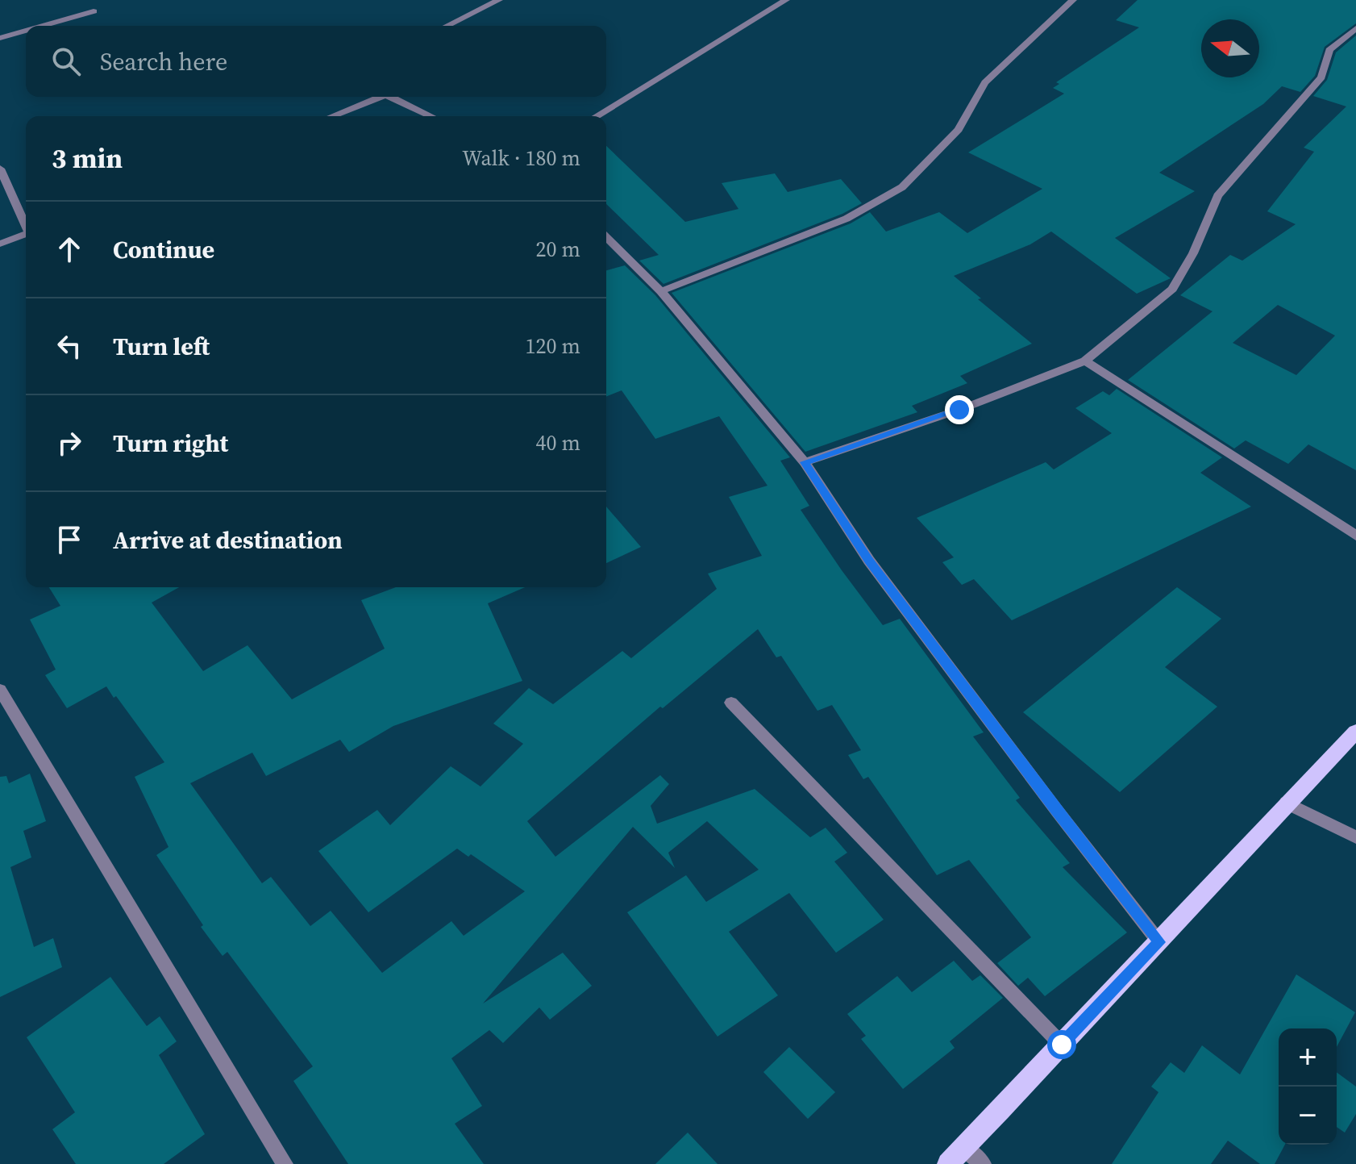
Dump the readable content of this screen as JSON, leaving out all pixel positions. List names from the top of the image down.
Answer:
{
  "north": "left",
  "page": {
    "search": "Search here",
    "heading": ["3 min", "Walk · 180 m"],
    "list": [
      ["Continue", "20 m"],
      ["Turn left", "120 m"],
      ["Turn right", "40 m"],
      "Arrive at destination"
    ],
    "map_buttons": ["+", "−"]
  }
}
